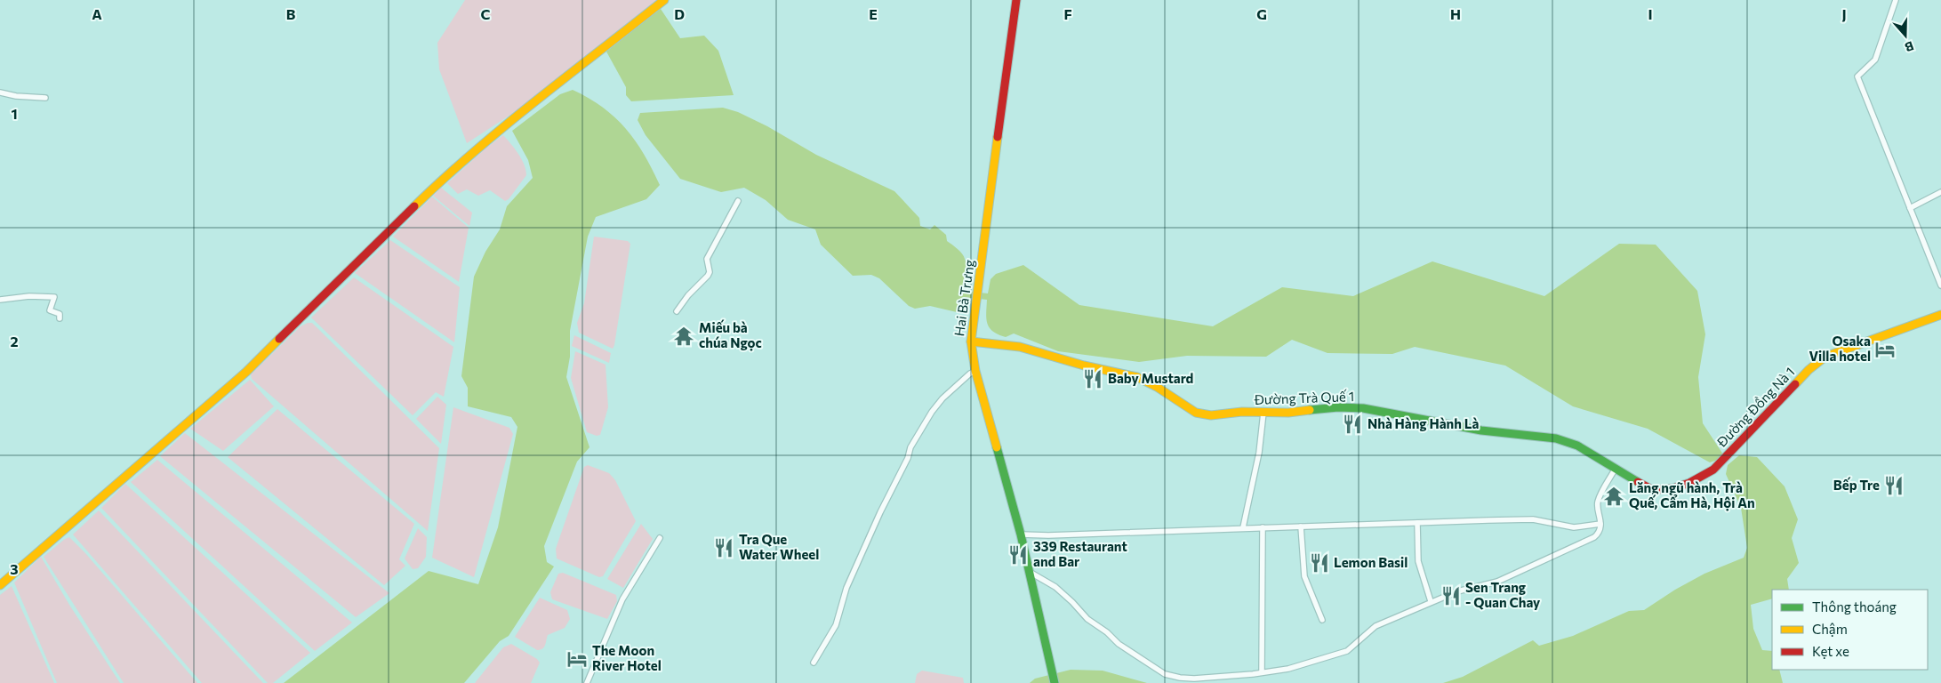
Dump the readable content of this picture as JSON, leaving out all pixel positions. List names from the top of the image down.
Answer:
{
  "streets": {
    "street": ["Hai Bà Trưng", "Đường Trà Quế 1", "Đường Đồng Nà 1"]
  },
  "crossings": [
    ["Hai Bà Trưng", "Đường Trà Quế 1"],
    ["Đường Trà Quế 1", "Đường Đồng Nà 1"]
  ],
  "places": {
    "temple": ["Miếu bà chúa Ngọc", "Lăng ngũ hành, Trà Quế, Cẩm Hà, Hội An"],
    "hotel": ["Osaka Villa hotel", "The Moon River Hotel"],
    "restaurant": [
      "Baby Mustard",
      "Nhà Hàng Hành Là",
      "Bếp Tre",
      "Tra Que Water Wheel",
      "339 Restaurant and Bar",
      "Lemon Basil",
      "Sen Trang - Quan Chay"
    ]
  },
  "legend": ["Thông thoáng", "Chậm", "Kẹt xe"],
  "north": "bottom",
  "grid": {
    "columns": [
      "A",
      "B",
      "C",
      "D",
      "E",
      "F",
      "G",
      "H",
      "I",
      "J"
    ],
    "rows": ["1", "2", "3"]
  }
}
